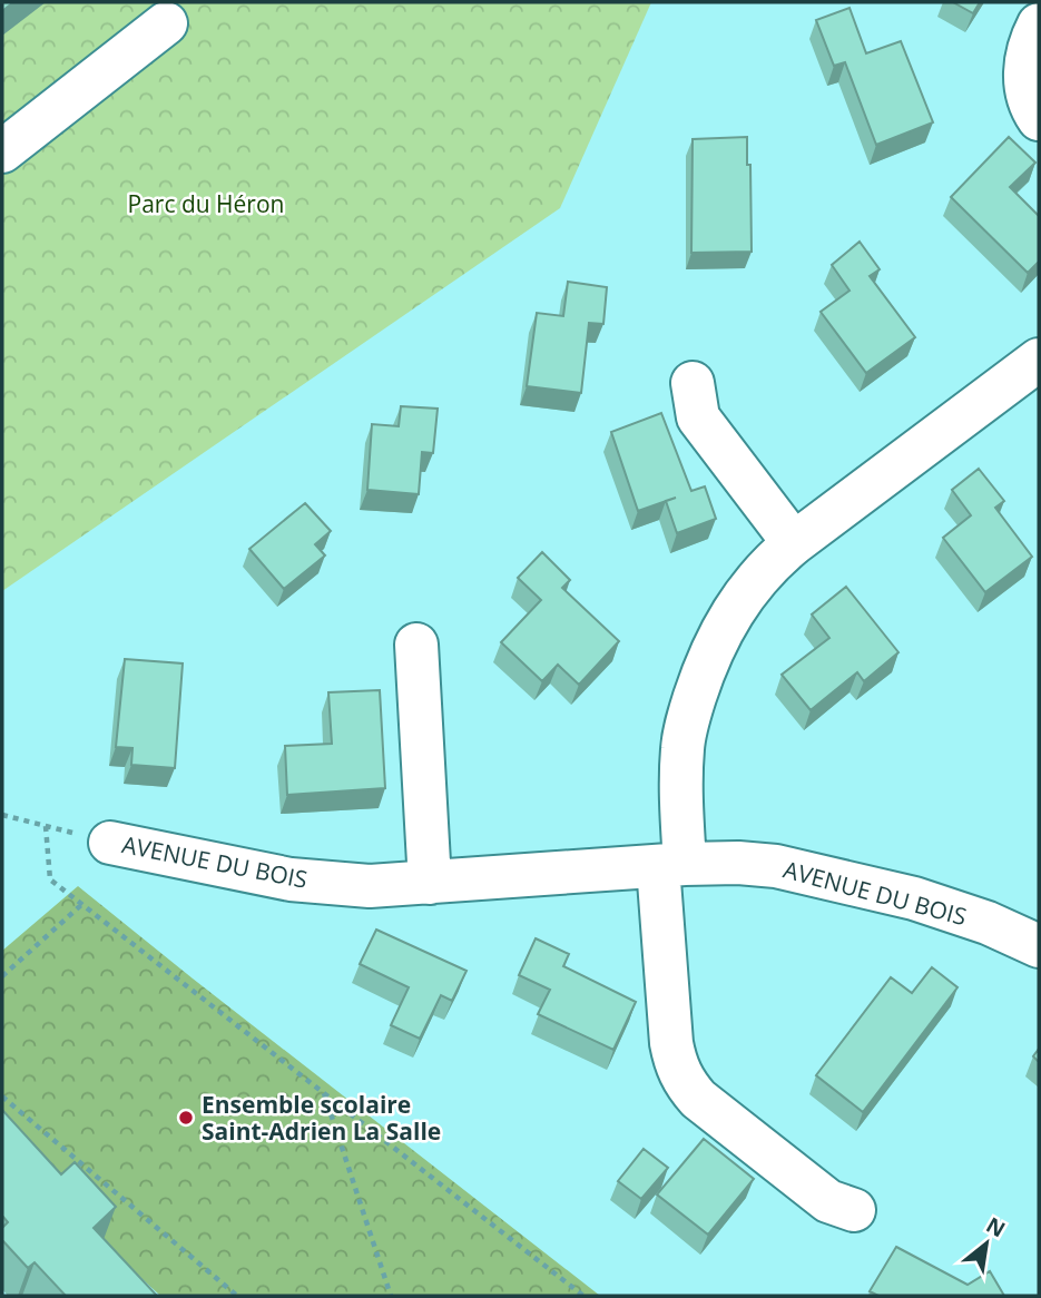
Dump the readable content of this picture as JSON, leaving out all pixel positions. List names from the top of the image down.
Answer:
{
  "streets": {
    "street": ["AVENUE DU BOIS"]
  },
  "parks": ["Parc du Héron"],
  "places": ["Ensemble scolaire Saint-Adrien La Salle"],
  "north": "top right"
}
